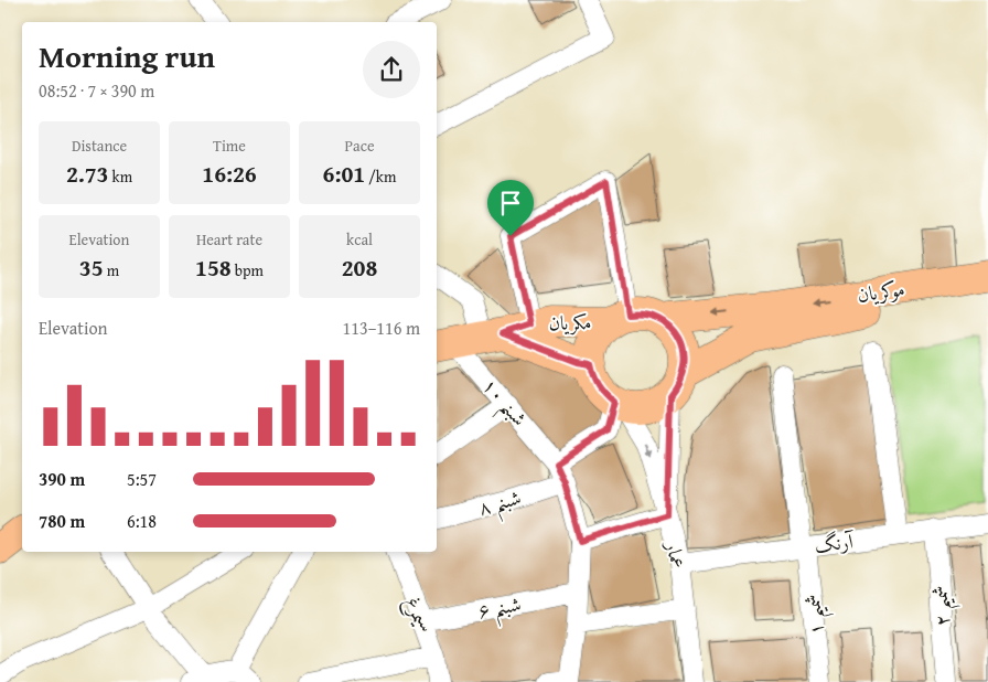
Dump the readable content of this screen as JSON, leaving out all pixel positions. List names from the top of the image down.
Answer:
{
  "streets": {
    "main road": ["موکریان", "مکریان"],
    "street": [
      "شبنم ۱۰",
      "شبنم ۸",
      "آرنگ",
      "عمار",
      "شمیم ۲",
      "شبنم ۶",
      "سیمرغ",
      "شمیم ۱"
    ]
  },
  "crossings": [
    ["موکریان", "مکریان"],
    ["موکریان", "عمار"],
    ["مکریان", "شبنم ۱۰"],
    ["مکریان", "عمار"],
    ["شبنم ۱۰", "شبنم ۸"],
    ["شبنم ۱۰", "شبنم ۶"],
    ["آرنگ", "عمار"],
    ["آرنگ", "شمیم ۲"],
    ["آرنگ", "شمیم ۱"],
    ["شبنم ۶", "سیمرغ"]
  ],
  "one_way": ["عمار"],
  "page": {
    "heading": ["Morning run", "08:52 · 7 × 390 m"],
    "stats": [
      ["Distance", "2.73 km"],
      ["Time", "16:26"],
      ["Pace", "6:01 /km"],
      ["Elevation", "35 m"],
      ["Heart rate", "158 bpm"],
      ["kcal", "208"]
    ],
    "chart": ["Elevation", "113–116 m"],
    "list": [
      {
        "name": "390 m",
        "note": "5:57"
      },
      {
        "name": "780 m",
        "note": "6:18"
      }
    ]
  }
}
